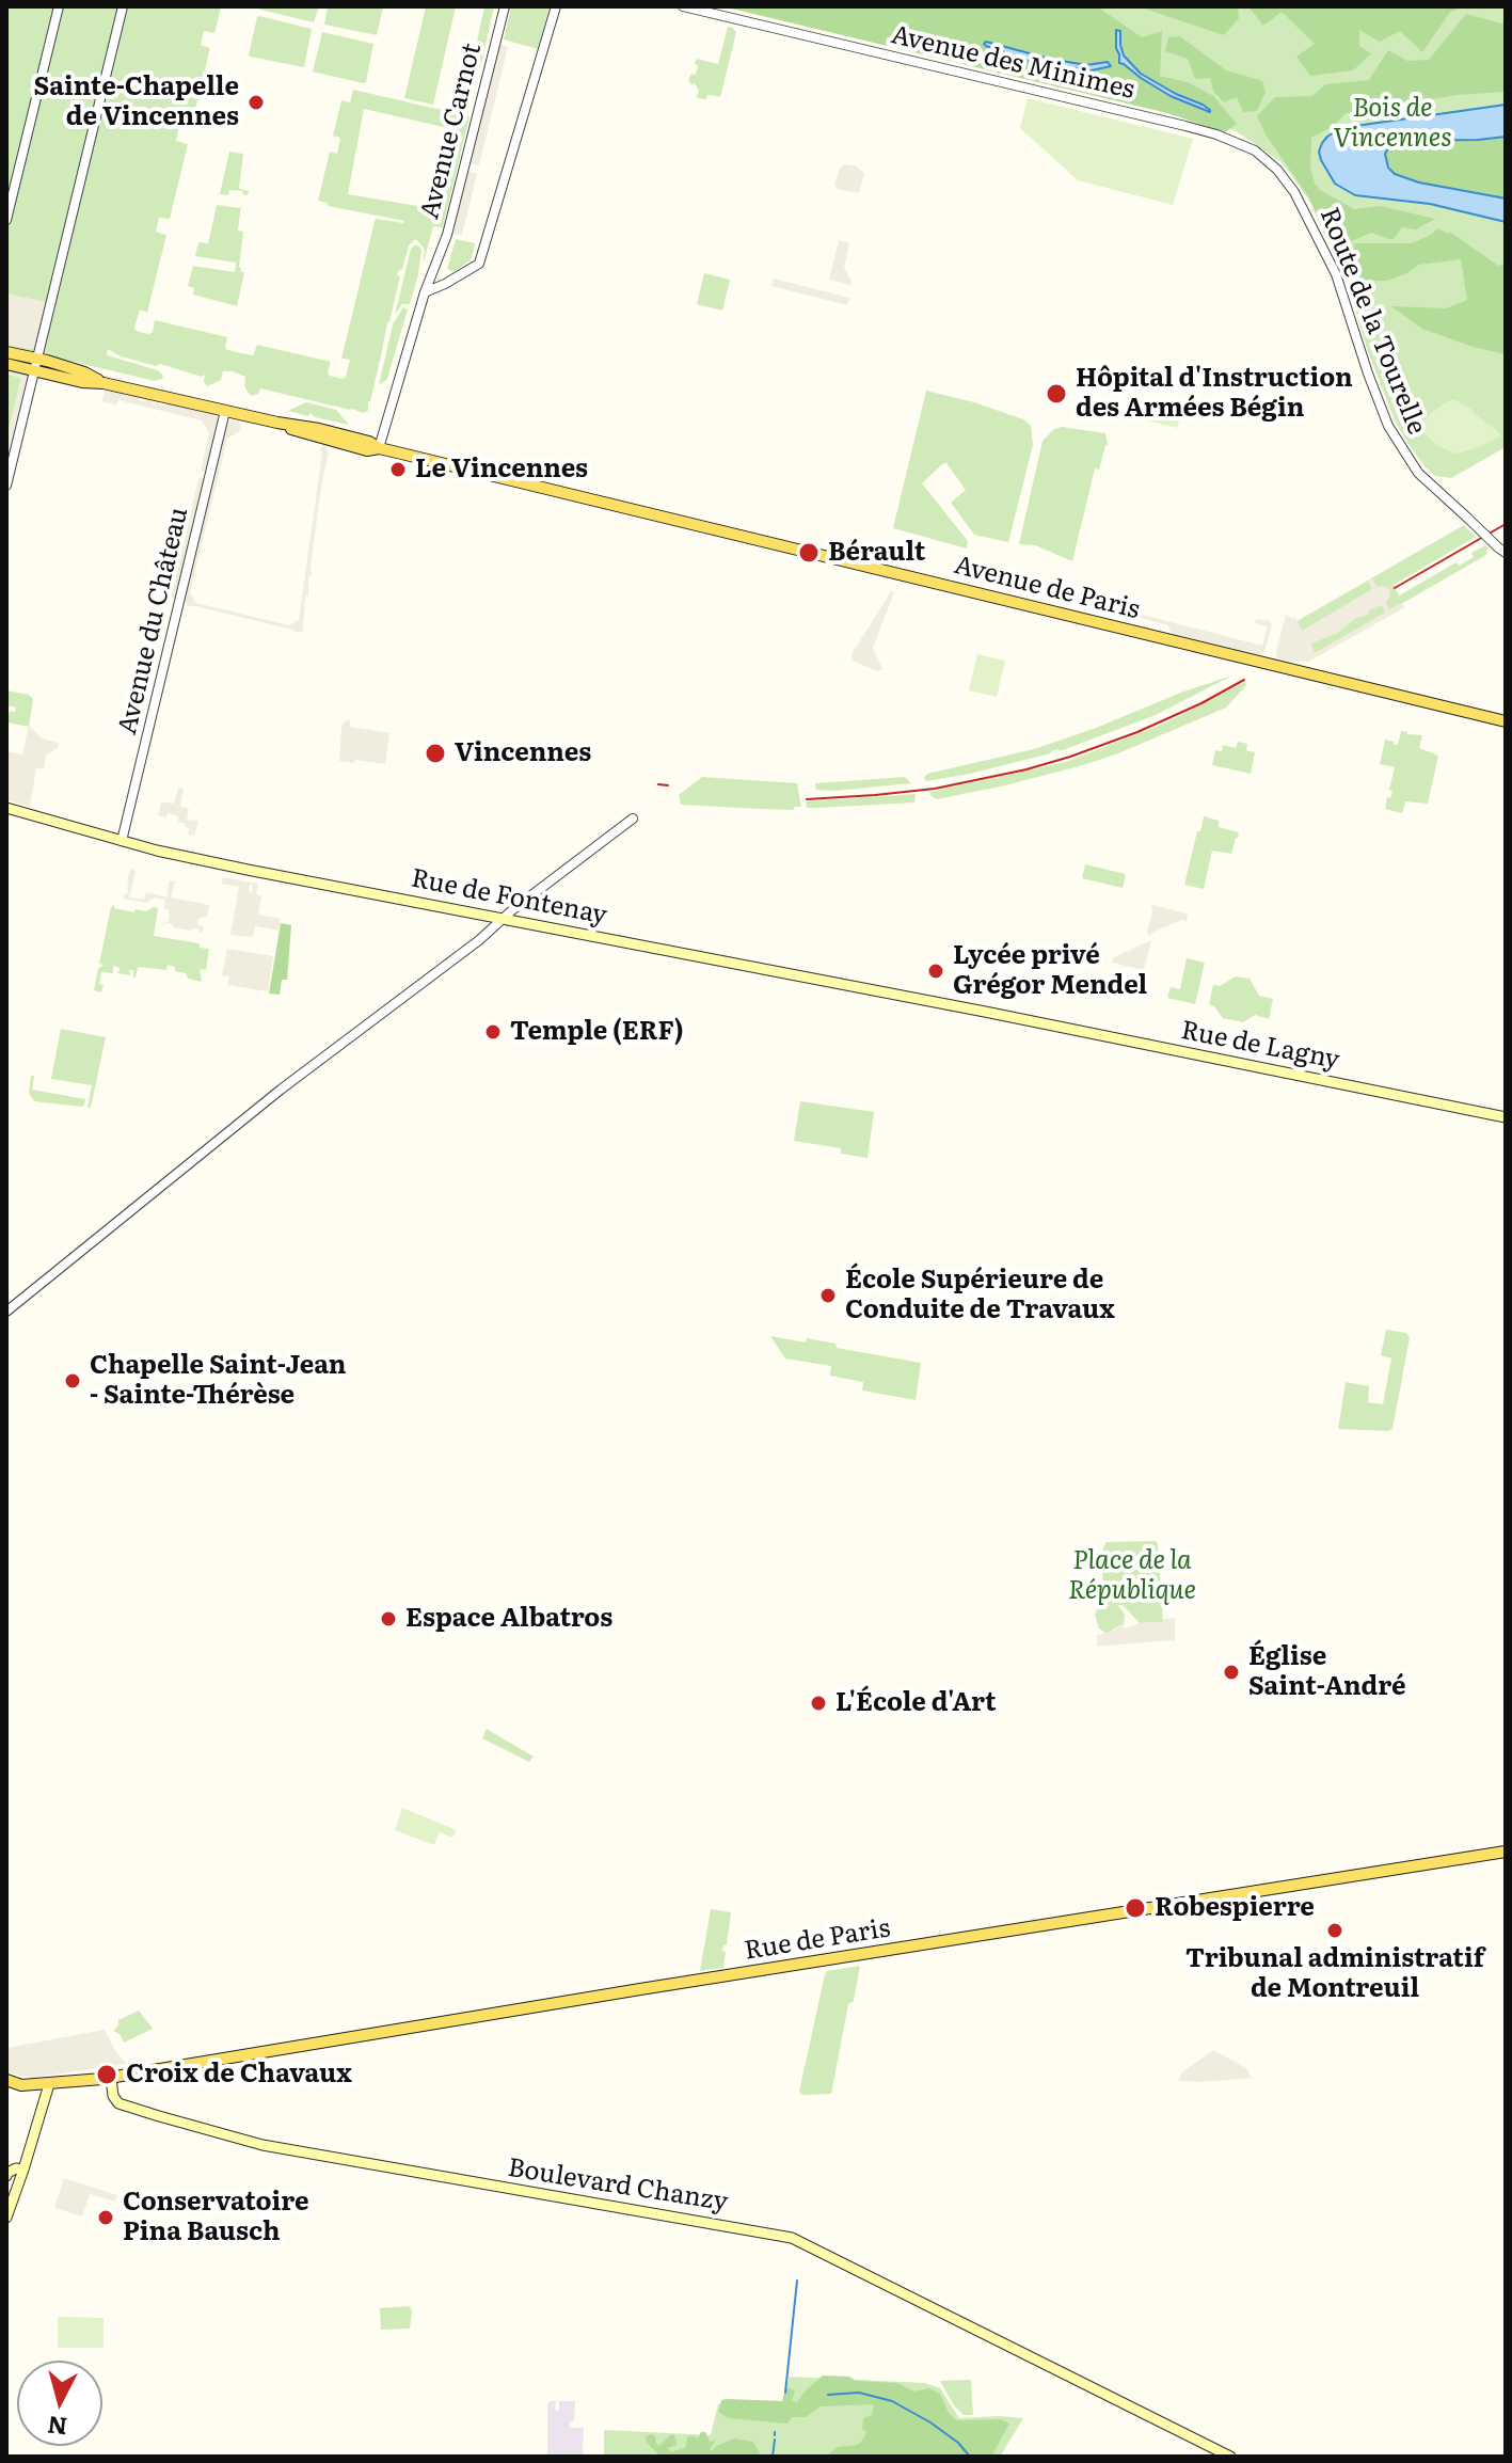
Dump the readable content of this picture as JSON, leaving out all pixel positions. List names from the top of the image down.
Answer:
{
  "streets": {
    "main road": [
      "Avenue de Paris",
      "Rue de Fontenay",
      "Rue de Lagny",
      "Rue de Paris",
      "Boulevard Chanzy"
    ],
    "street": [
      "Avenue des Minimes",
      "Avenue Carnot",
      "Route de la Tourelle",
      "Avenue du Château"
    ]
  },
  "crossings": [
    ["Avenue des Minimes", "Route de la Tourelle"],
    ["Avenue Carnot", "Avenue de Paris"],
    ["Avenue de Paris", "Avenue du Château"],
    ["Avenue du Château", "Rue de Fontenay"],
    ["Rue de Fontenay", "Rue de Lagny"],
    ["Rue de Paris", "Boulevard Chanzy"]
  ],
  "parks": ["Bois de Vincennes", "Place de la République"],
  "places": [
    "Sainte-Chapelle de Vincennes",
    "Hôpital d'Instruction des Armées Bégin",
    "Le Vincennes",
    "Bérault",
    "Vincennes",
    "Lycée privé Grégor Mendel",
    "Temple (ERF)",
    "École Supérieure de Conduite de Travaux",
    "Chapelle Saint-Jean - Sainte-Thérèse",
    "Espace Albatros",
    "Église Saint-André",
    "L'École d'Art",
    "Robespierre",
    "Tribunal administratif de Montreuil",
    "Croix de Chavaux",
    "Conservatoire Pina Bausch"
  ],
  "north": "bottom"
}
